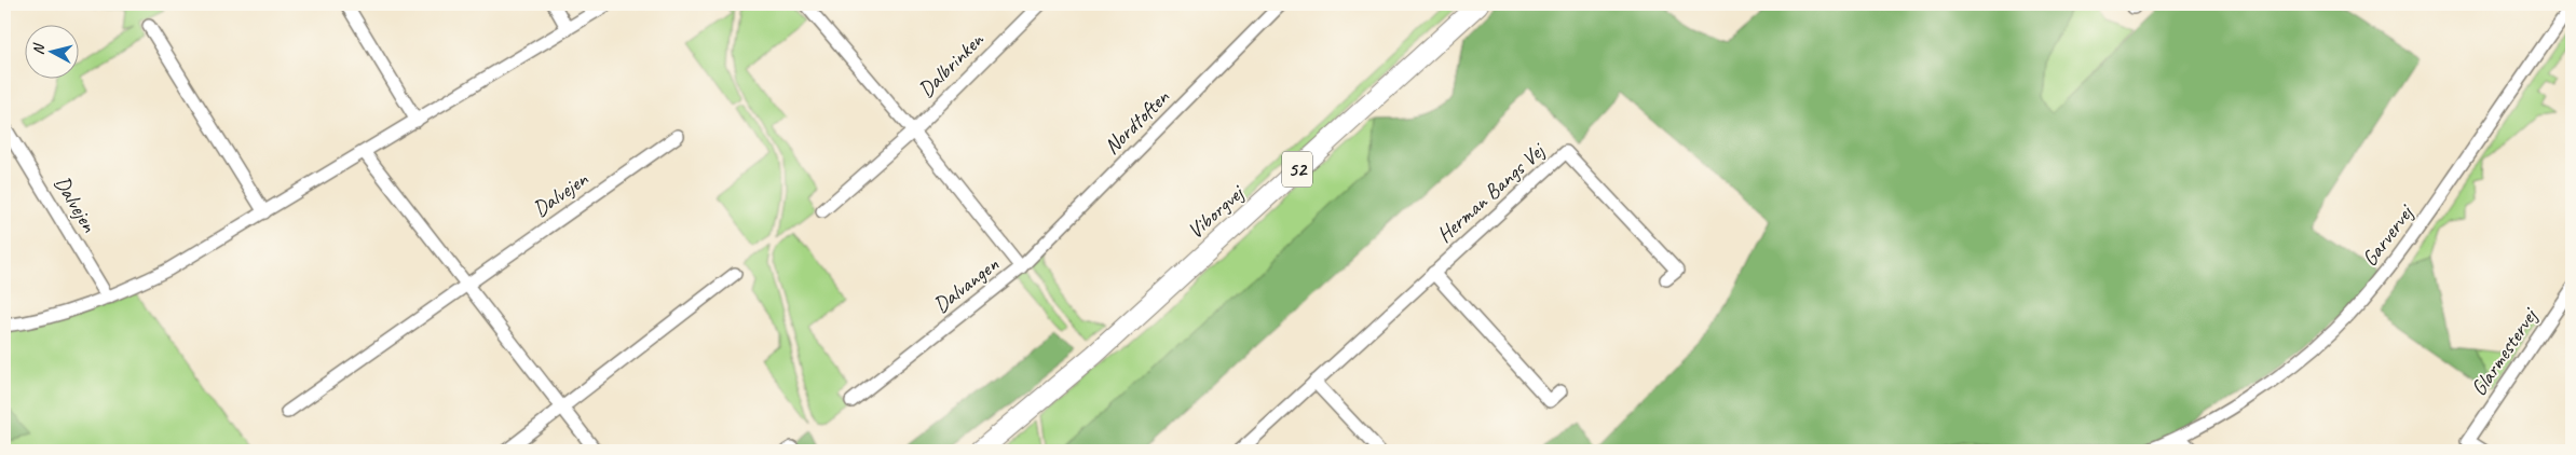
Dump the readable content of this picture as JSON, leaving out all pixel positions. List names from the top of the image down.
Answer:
{
  "streets": {
    "main road": ["52", "Viborgvej"],
    "street": [
      "Dalbrinken",
      "Nordtoften",
      "Herman Bangs Vej",
      "Dalvejen",
      "Garvervej",
      "Dalvangen",
      "Glarmestervej"
    ]
  },
  "crossings": [
    ["Dalbrinken", "Dalvangen"],
    ["Nordtoften", "Dalvangen"]
  ],
  "north": "left"
}
